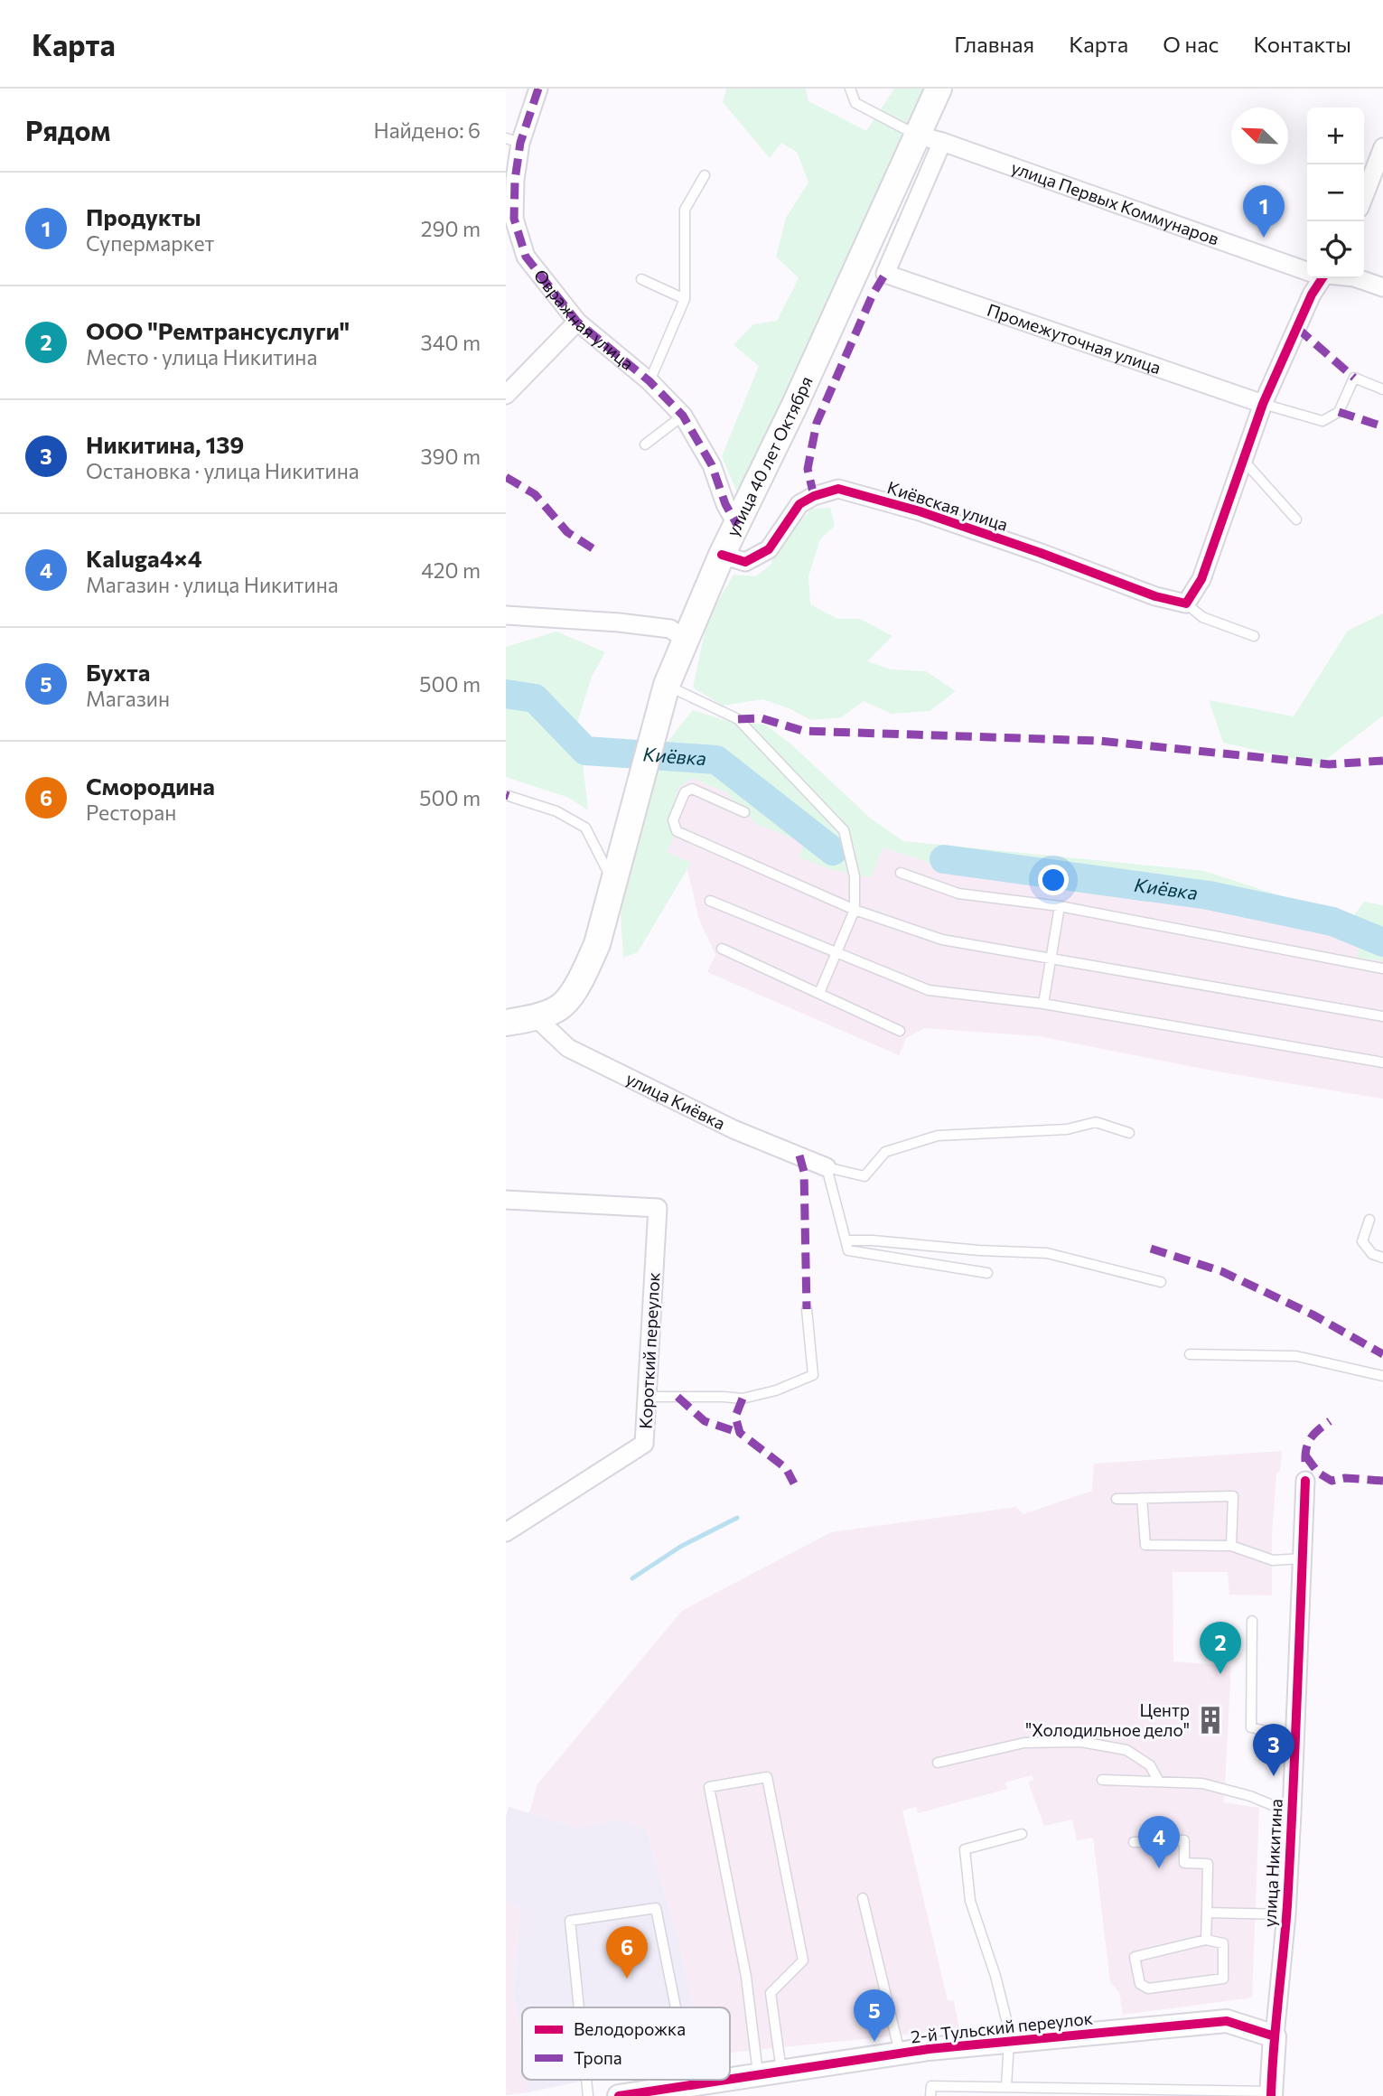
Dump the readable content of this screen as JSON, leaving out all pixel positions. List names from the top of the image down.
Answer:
{
  "streets": {
    "main road": ["улица 40 лет Октября"],
    "street": [
      "улица Первых Коммунаров",
      "Овражная улица",
      "Промежуточная улица",
      "Киёвская улица",
      "улица Киёвка",
      "Короткий переулок",
      "улица Никитина",
      "2-й Тульский переулок"
    ]
  },
  "crossings": [
    ["улица Первых Коммунаров", "Промежуточная улица"],
    ["улица Первых Коммунаров", "улица 40 лет Октября"],
    ["Овражная улица", "улица 40 лет Октября"],
    ["улица 40 лет Октября", "Киёвская улица"],
    ["улица 40 лет Октября", "улица Киёвка"],
    ["улица Никитина", "2-й Тульский переулок"]
  ],
  "water": ["Киёвка"],
  "places": {
    "building": ["Центр \"Холодильное дело\""]
  },
  "legend": ["Велодорожка", "Тропа"],
  "north": "top left",
  "page": {
    "header": "Карта",
    "nav": [
      "Главная",
      "Карта",
      "О нас",
      "Контакты"
    ],
    "heading": ["Рядом", "Найдено: 6"],
    "map_buttons": ["+", "−"],
    "list": [
      {
        "mark": "1",
        "name": "Продукты",
        "note": "Супермаркет",
        "value": "290 m"
      },
      {
        "mark": "2",
        "name": "ООО \"Ремтрансуслуги\"",
        "note": "Место · улица Никитина",
        "value": "340 m"
      },
      {
        "mark": "3",
        "name": "Никитина, 139",
        "note": "Остановка · улица Никитина",
        "value": "390 m"
      },
      {
        "mark": "4",
        "name": "Kaluga4×4",
        "note": "Магазин · улица Никитина",
        "value": "420 m"
      },
      {
        "mark": "5",
        "name": "Бухта",
        "note": "Магазин",
        "value": "500 m"
      },
      {
        "mark": "6",
        "name": "Смородина",
        "note": "Ресторан",
        "value": "500 m"
      }
    ],
    "pins": [
      "1",
      "2",
      "3",
      "4",
      "6",
      "5"
    ]
  }
}
